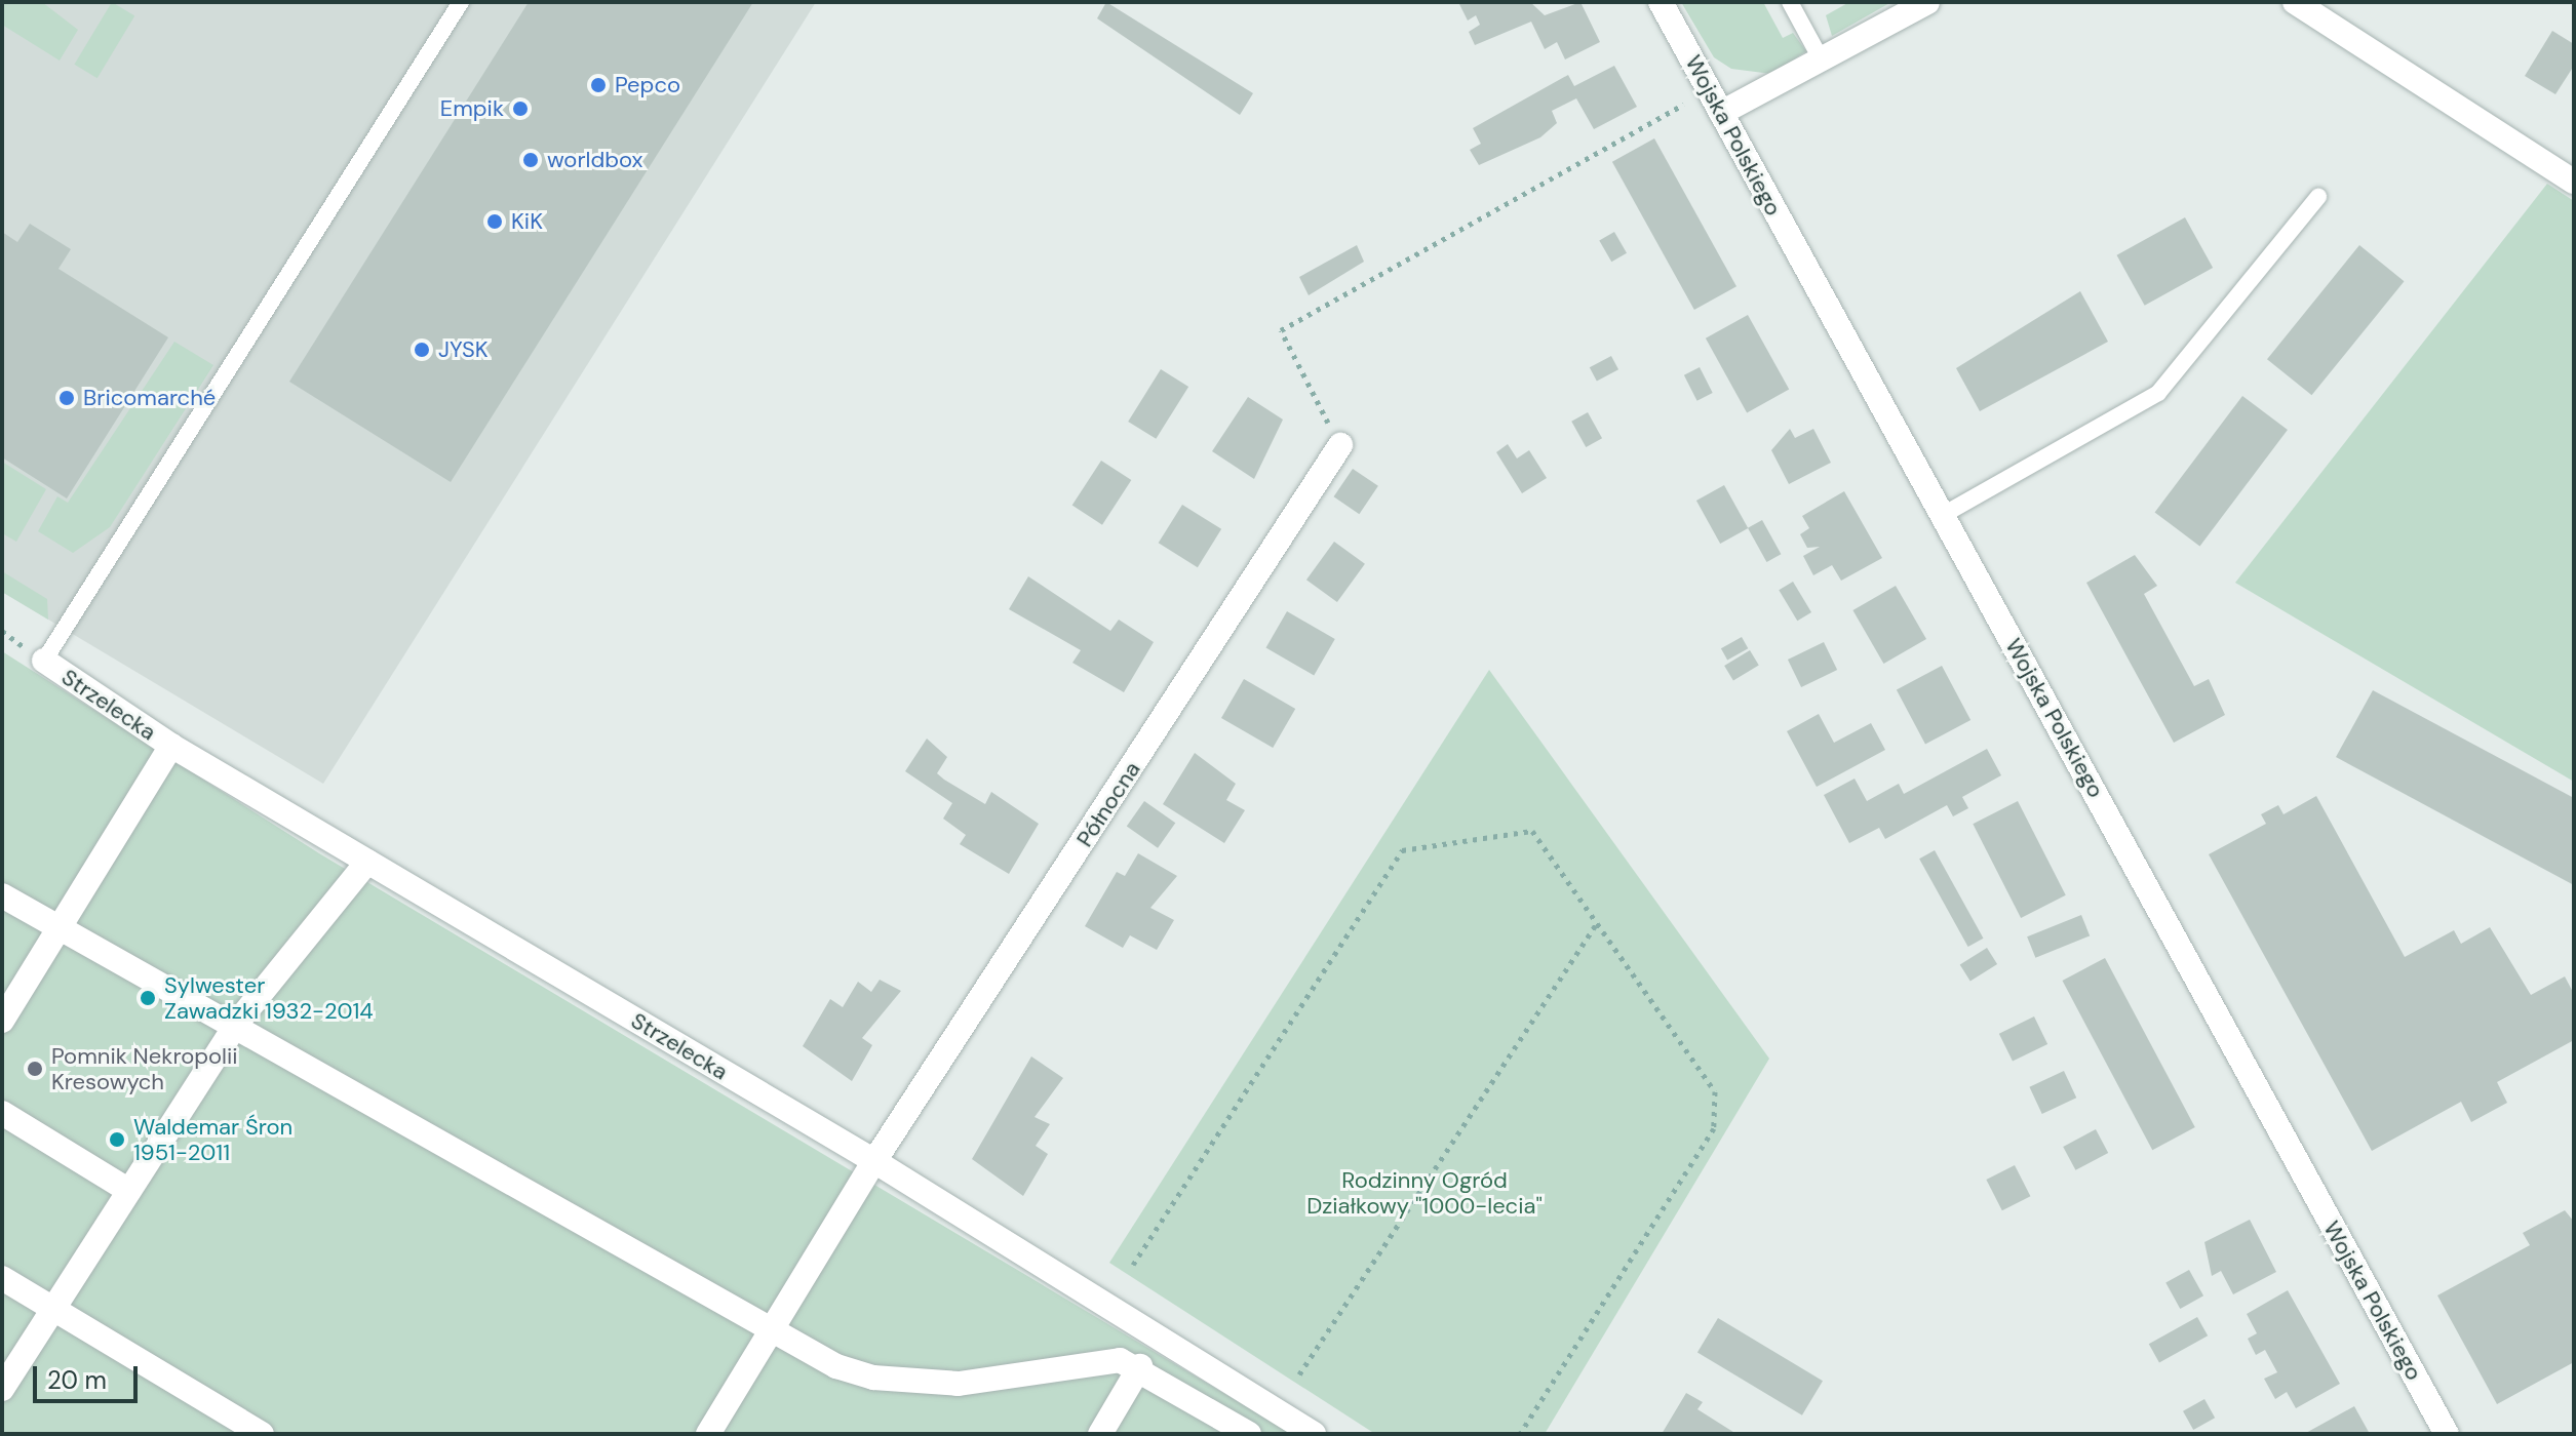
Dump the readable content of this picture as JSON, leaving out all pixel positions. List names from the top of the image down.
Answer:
{
  "streets": {
    "street": ["Wojska Polskiego", "Strzelecka", "Północna"]
  },
  "crossings": [
    ["Strzelecka", "Północna"]
  ],
  "parks": ["Rodzinny Ogród Działkowy \"1000-lecia\""],
  "places": [
    "Pepco",
    "Empik",
    "worldbox",
    "KiK",
    "JYSK",
    "Bricomarché",
    "Sylwester Zawadzki 1932-2014",
    "Pomnik Nekropolii Kresowych",
    "Waldemar Śron 1951-2011"
  ],
  "scale_bar": "20 m"
}
